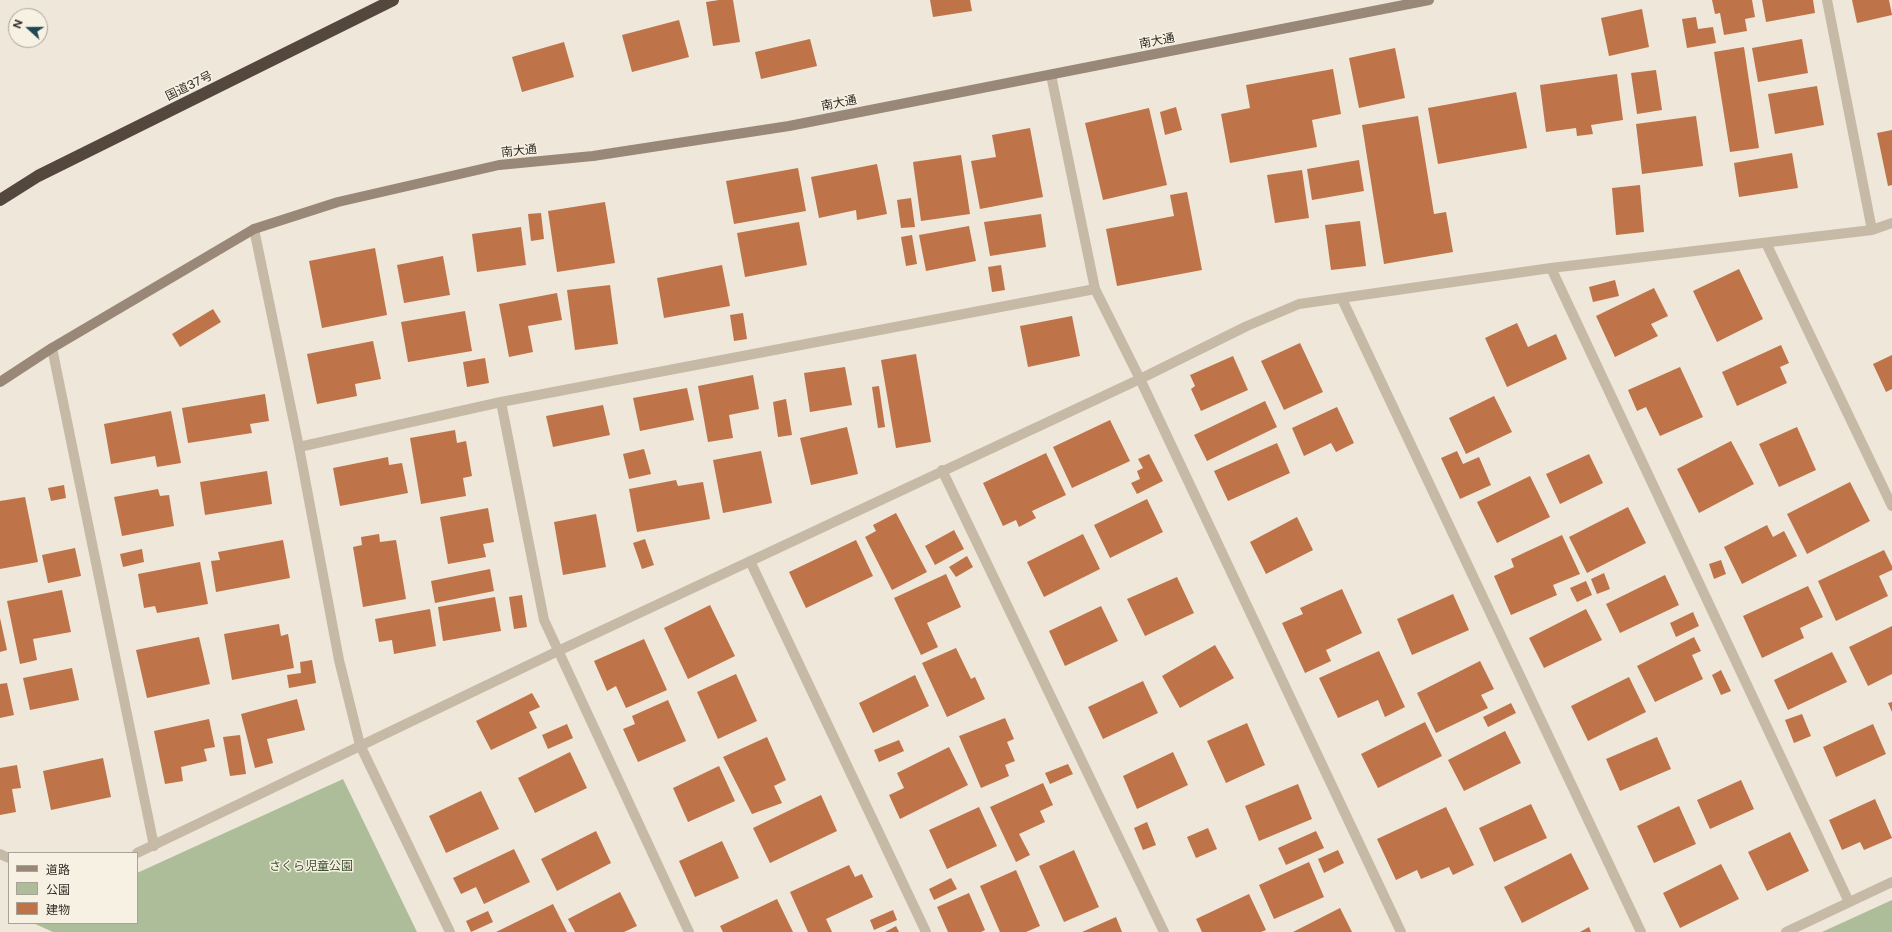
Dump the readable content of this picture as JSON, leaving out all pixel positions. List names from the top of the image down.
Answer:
{
  "streets": {
    "highway": ["国道37号"],
    "street": ["南大通"]
  },
  "parks": ["さくら児童公園"],
  "legend": ["道路", "公園", "建物"],
  "north": "left"
}
